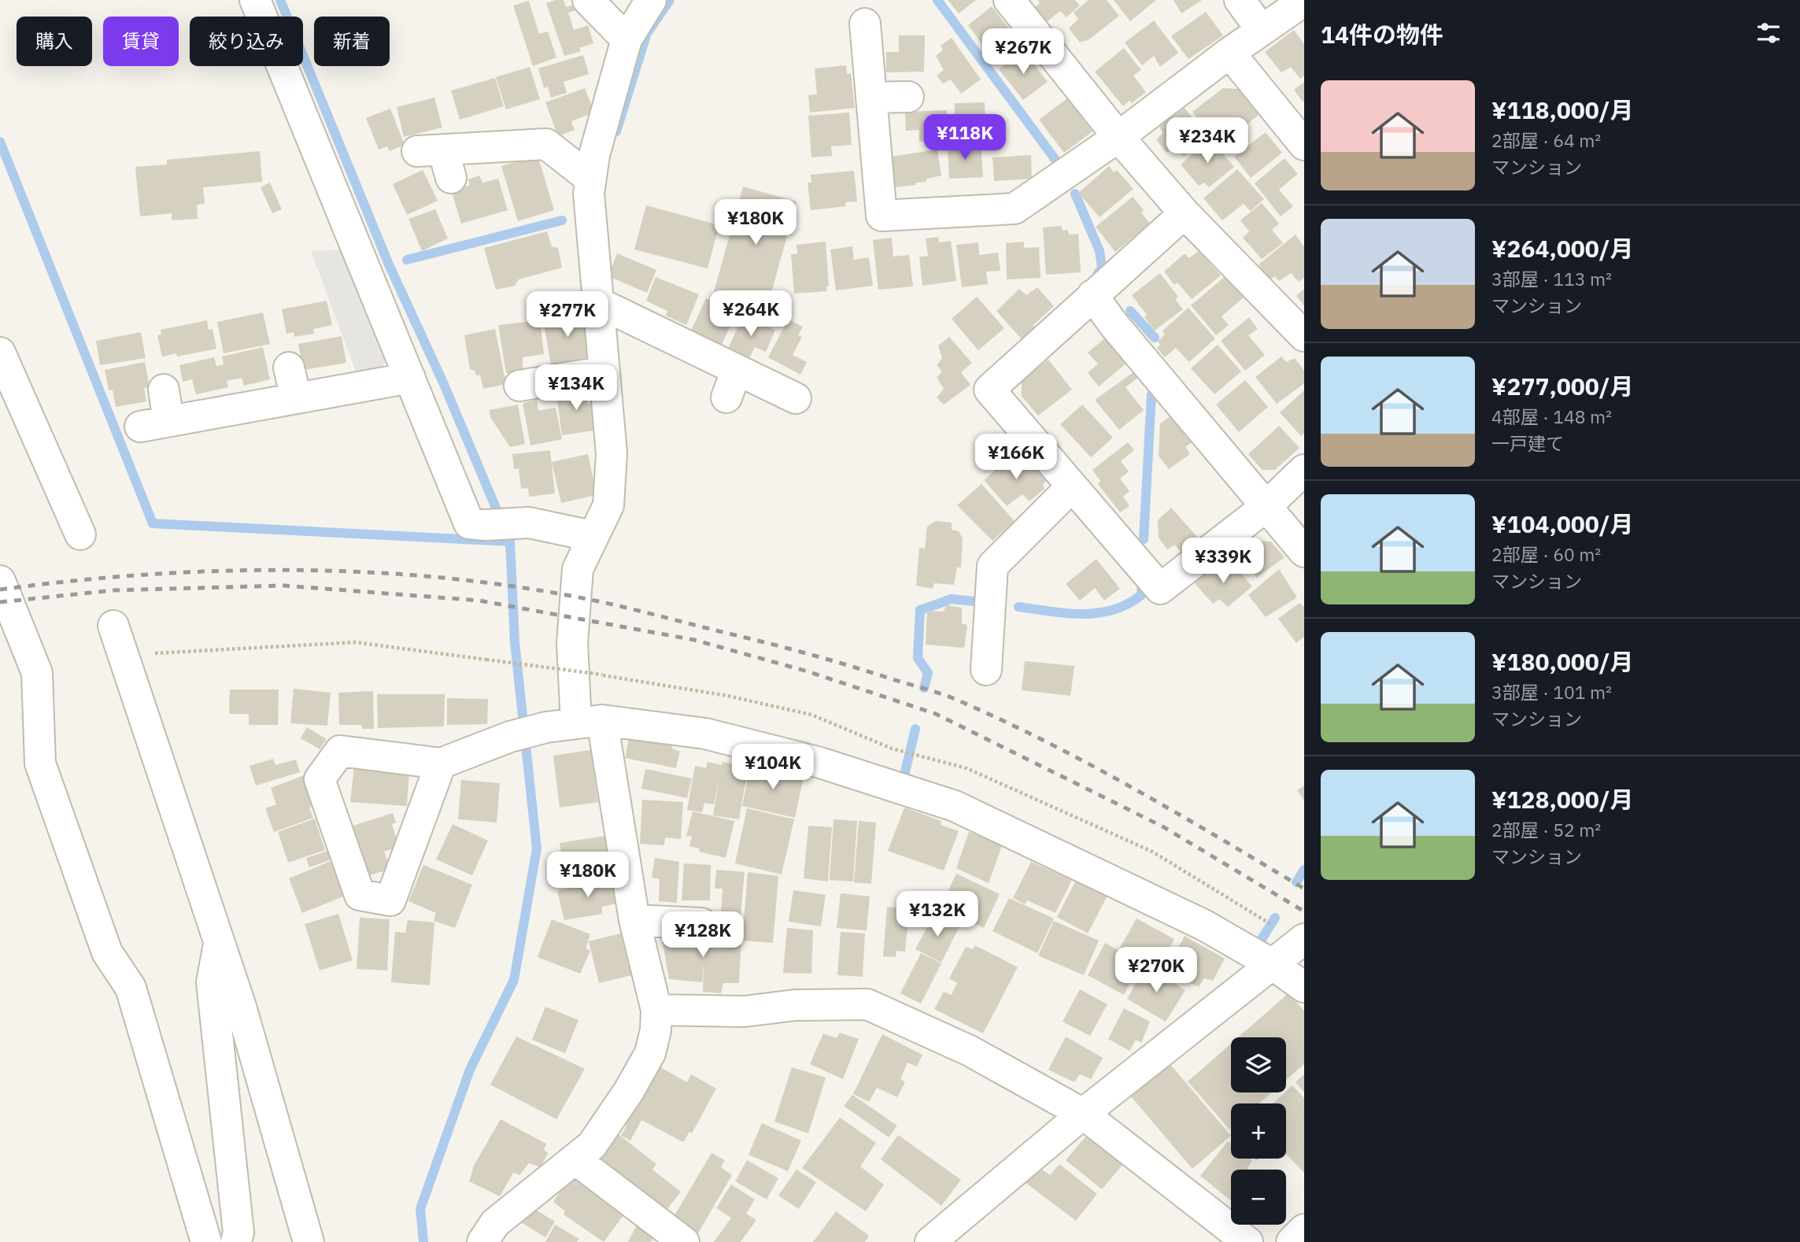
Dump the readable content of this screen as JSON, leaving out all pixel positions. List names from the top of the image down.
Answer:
{
  "page": {
    "heading": "14件の物件",
    "chip": [
      "購入",
      "賃貸",
      "絞り込み",
      "新着"
    ],
    "price": [
      "¥267K",
      "¥118K",
      "¥234K",
      "¥180K",
      "¥264K",
      "¥277K",
      "¥134K",
      "¥166K",
      "¥339K",
      "¥104K",
      "¥180K",
      "¥132K",
      "¥128K",
      "¥270K"
    ],
    "list": [
      {
        "name": "¥118,000/月",
        "note": "2部屋 · 64 m² · マンション"
      },
      {
        "name": "¥264,000/月",
        "note": "3部屋 · 113 m² · マンション"
      },
      {
        "name": "¥277,000/月",
        "note": "4部屋 · 148 m² · 一戸建て"
      },
      {
        "name": "¥104,000/月",
        "note": "2部屋 · 60 m² · マンション"
      },
      {
        "name": "¥180,000/月",
        "note": "3部屋 · 101 m² · マンション"
      },
      {
        "name": "¥128,000/月",
        "note": "2部屋 · 52 m² · マンション"
      }
    ],
    "map_buttons": ["+", "−"]
  }
}
